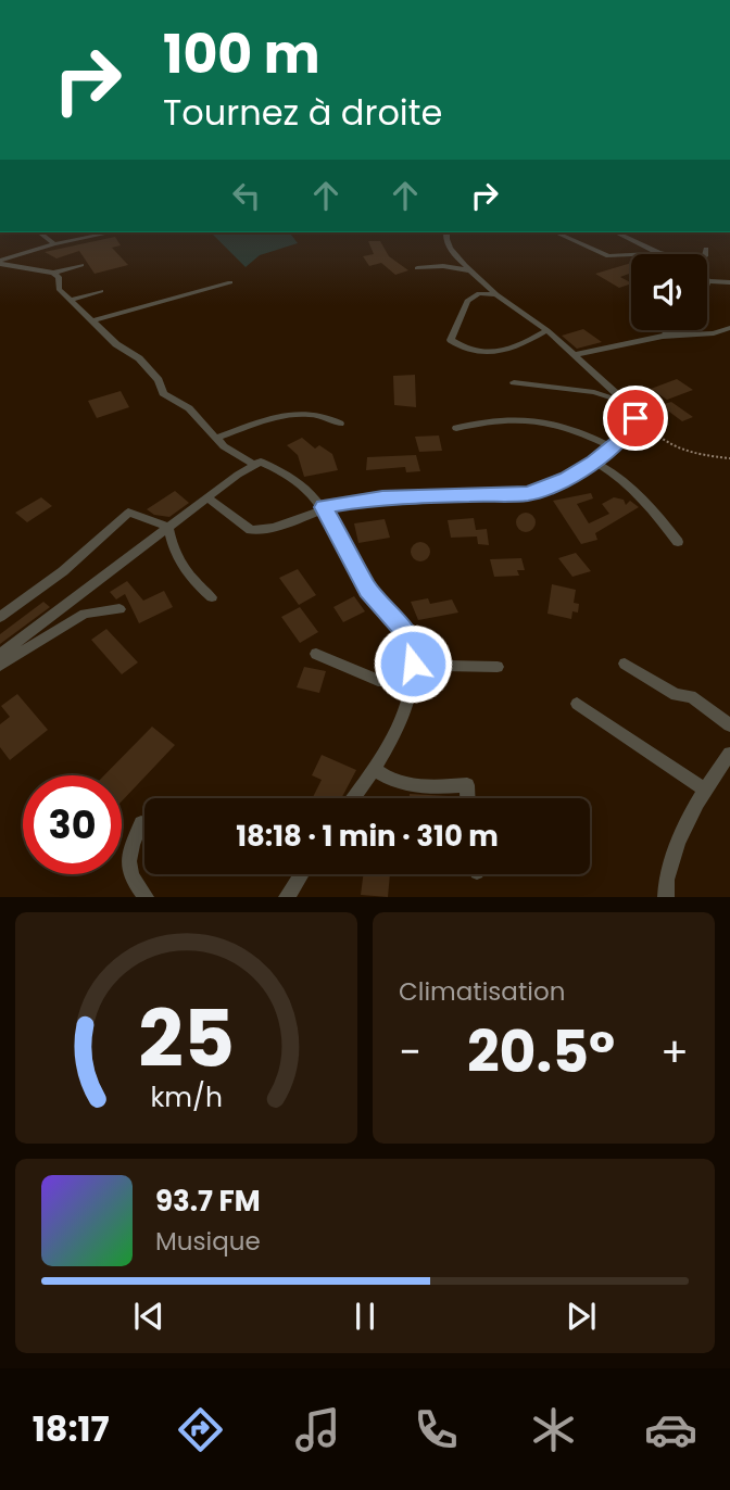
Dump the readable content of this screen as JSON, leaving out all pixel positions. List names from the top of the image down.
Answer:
{
  "page": {
    "turn": ["100 m", "Tournez à droite"],
    "limit": "30",
    "trip": "18:18 · 1 min · 310 m",
    "tile": "Climatisation",
    "heat": ["−", "20.5°", "+"],
    "song": ["93.7 FM", "Musique"],
    "tabs": "18:17",
    "gauge": ["25", "km/h"]
  }
}
